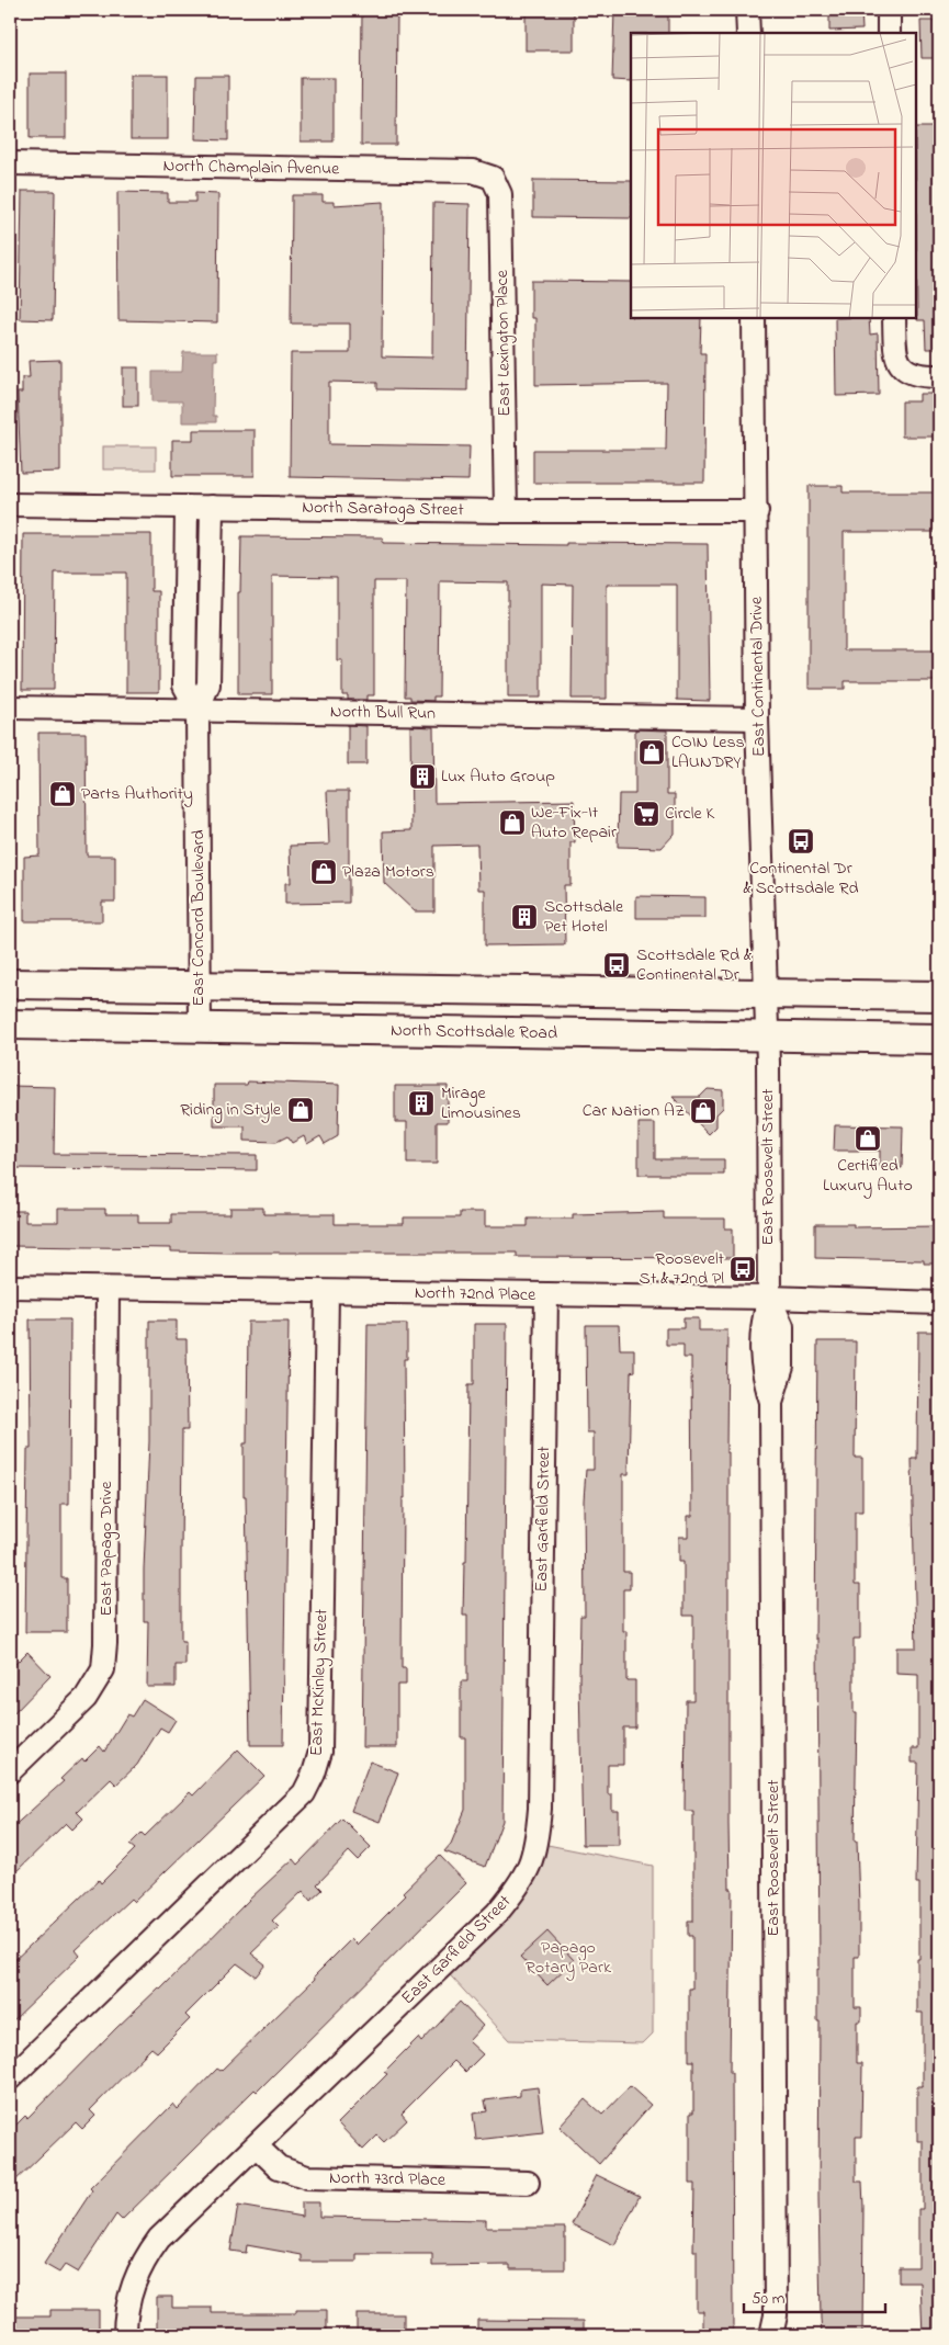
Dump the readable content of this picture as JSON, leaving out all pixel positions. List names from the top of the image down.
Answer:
{
  "streets": {
    "main road": ["North Scottsdale Road"],
    "street": [
      "North Champlain Avenue",
      "East Lexington Place",
      "North Saratoga Street",
      "East Continental Drive",
      "North Bull Run",
      "East Concord Boulevard",
      "East Roosevelt Street",
      "North 72nd Place",
      "East Garfield Street",
      "East Papago Drive",
      "East McKinley Street",
      "North 73rd Place"
    ]
  },
  "crossings": [
    ["North Champlain Avenue", "East Lexington Place"],
    ["East Lexington Place", "North Saratoga Street"],
    ["North Saratoga Street", "East Continental Drive"],
    ["North Saratoga Street", "East Concord Boulevard"],
    ["East Continental Drive", "North Bull Run"],
    ["East Continental Drive", "North Scottsdale Road"],
    ["East Continental Drive", "East Roosevelt Street"],
    ["North Bull Run", "East Concord Boulevard"],
    ["East Concord Boulevard", "North Scottsdale Road"],
    ["North Scottsdale Road", "East Roosevelt Street"],
    ["East Roosevelt Street", "North 72nd Place"],
    ["North 72nd Place", "East Garfield Street"],
    ["North 72nd Place", "East Papago Drive"],
    ["North 72nd Place", "East McKinley Street"],
    ["East Garfield Street", "North 73rd Place"]
  ],
  "parks": ["Papago Rotary Park"],
  "places": {
    "shop": [
      "COIN Less LAUNDRY",
      "Parts Authority",
      "We-Fix-It Auto Repair",
      "Plaza Motors",
      "Riding in Style",
      "Car Nation AZ",
      "Certified Luxury Auto"
    ],
    "building": ["Lux Auto Group", "Scottsdale Pet Hotel", "Mirage Limousines"],
    "supermarket": ["Circle K"],
    "bus stop": ["Continental Dr & Scottsdale Rd", "Scottsdale Rd & Continental Dr", "Roosevelt St & 72nd Pl"]
  },
  "scale_bar": "50 m"
}
